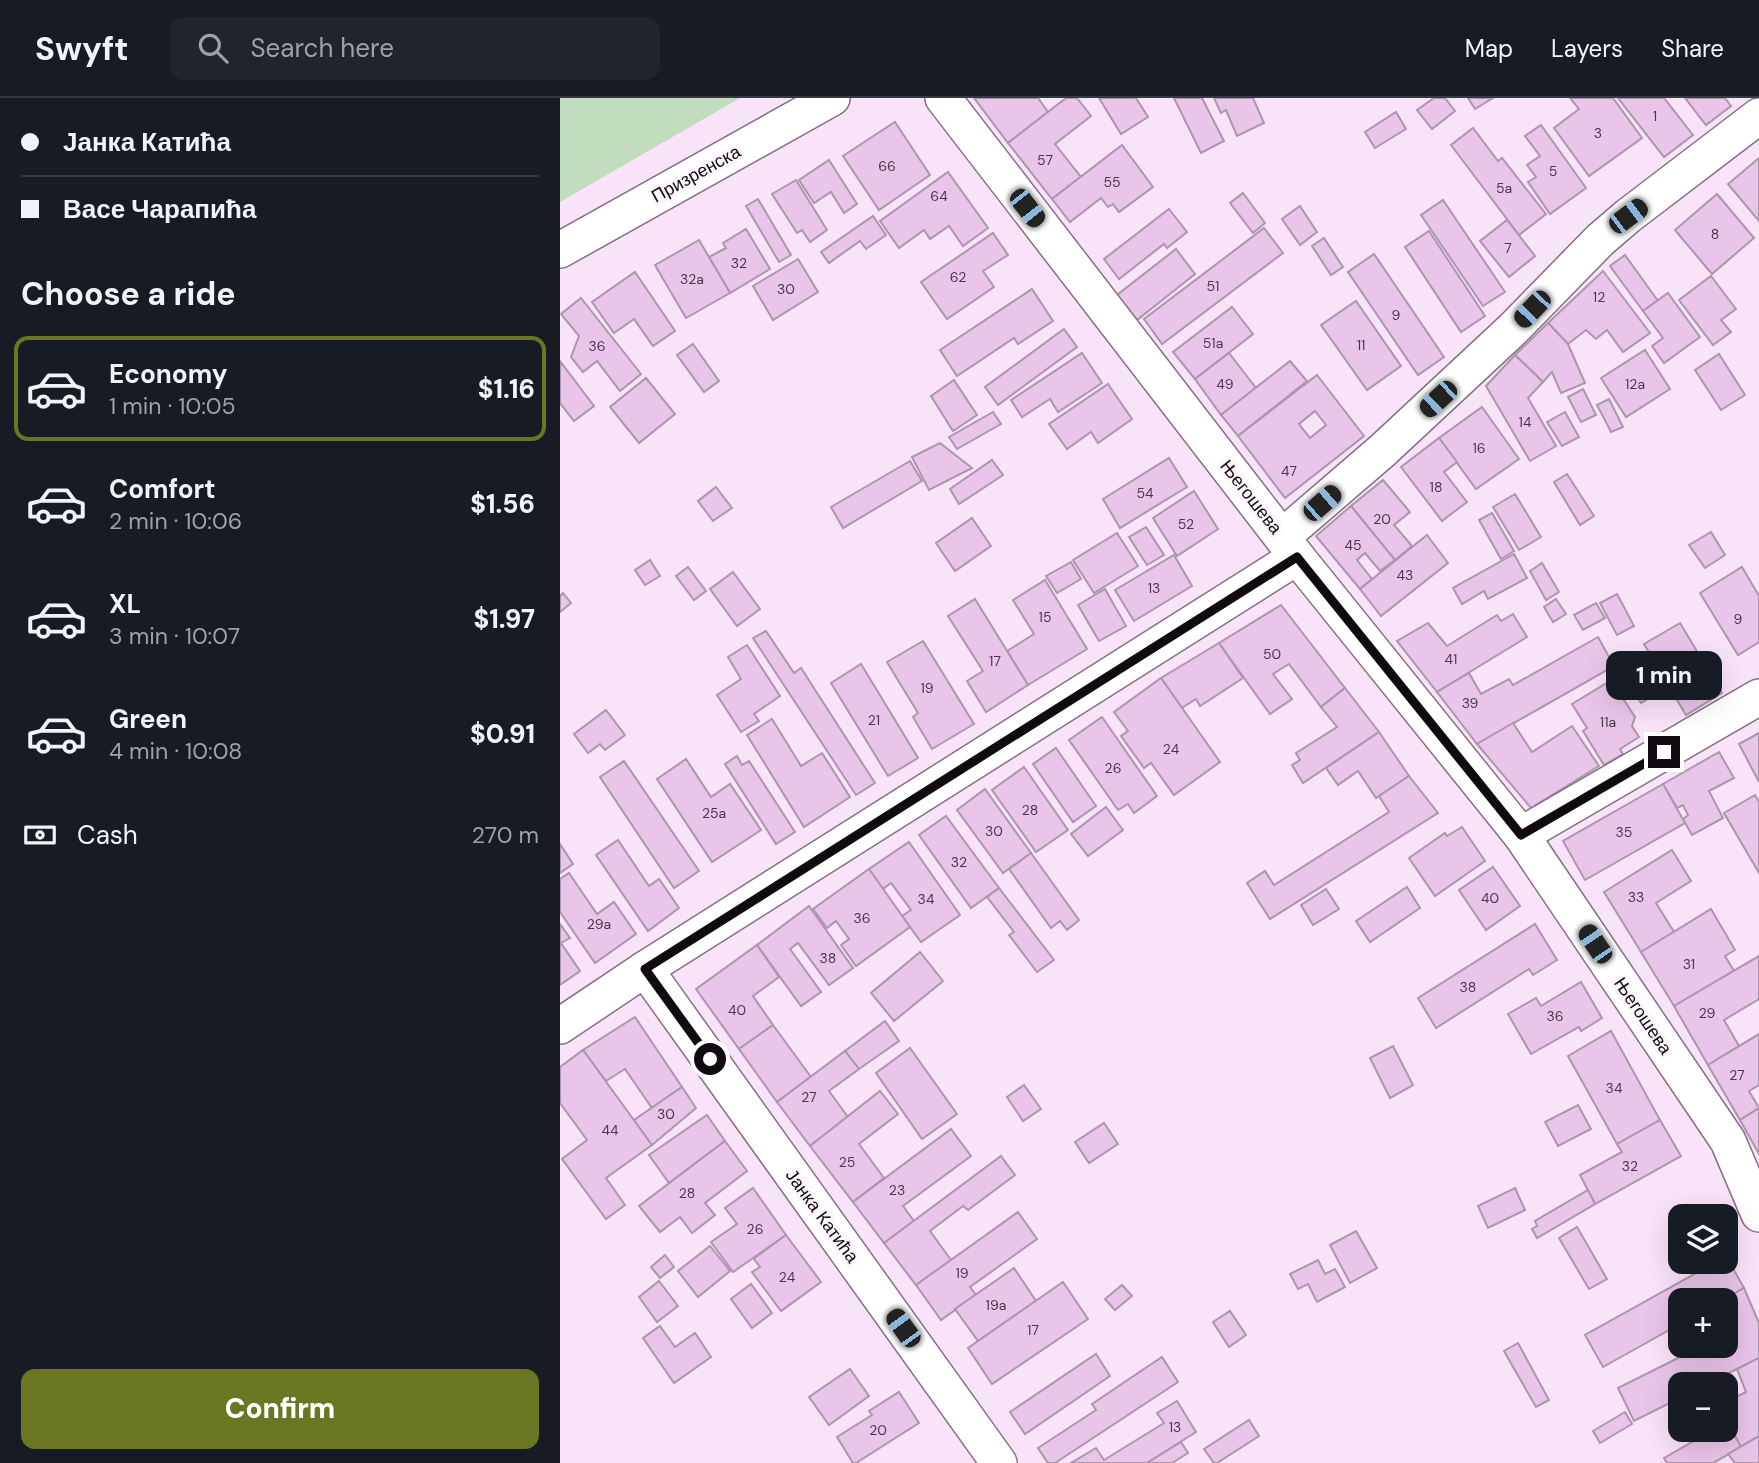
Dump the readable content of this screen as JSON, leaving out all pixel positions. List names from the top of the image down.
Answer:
{
  "streets": {
    "street": ["Призренска", "Његошева", "Јанка Катића"]
  },
  "house_numbers": [
    "1",
    "3",
    "57",
    "66",
    "5",
    "55",
    "5a",
    "64",
    "8",
    "7",
    "32",
    "62",
    "32a",
    "51",
    "30",
    "12",
    "9",
    "51a",
    "11",
    "36",
    "49",
    "12a",
    "14",
    "16",
    "47",
    "18",
    "54",
    "20",
    "52",
    "45",
    "43",
    "13",
    "15",
    "9",
    "50",
    "41",
    "17",
    "19",
    "39",
    "21",
    "11a",
    "24",
    "26",
    "28",
    "25a",
    "30",
    "35",
    "32",
    "33",
    "40",
    "34",
    "36",
    "29a",
    "38",
    "31",
    "38",
    "40",
    "29",
    "36",
    "27",
    "34",
    "27",
    "30",
    "44",
    "25",
    "32",
    "23",
    "28",
    "26",
    "19",
    "24",
    "19a",
    "17",
    "13",
    "20"
  ],
  "page": {
    "header": "Swyft",
    "search": "Search here",
    "nav": ["Map", "Layers", "Share"],
    "banner": ["Јанка Катића", "Васе Чарапића"],
    "heading": "Choose a ride",
    "list": [
      {
        "name": "Economy",
        "note": "1 min · 10:05",
        "value": "$1.16"
      },
      {
        "name": "Comfort",
        "note": "2 min · 10:06",
        "value": "$1.56"
      },
      {
        "name": "XL",
        "note": "3 min · 10:07",
        "value": "$1.97"
      },
      {
        "name": "Green",
        "note": "4 min · 10:08",
        "value": "$0.91"
      }
    ],
    "bubble": "1 min",
    "pay": ["Cash", "270 m"],
    "map_buttons": ["+", "−"],
    "buttons": "Confirm"
  }
}
